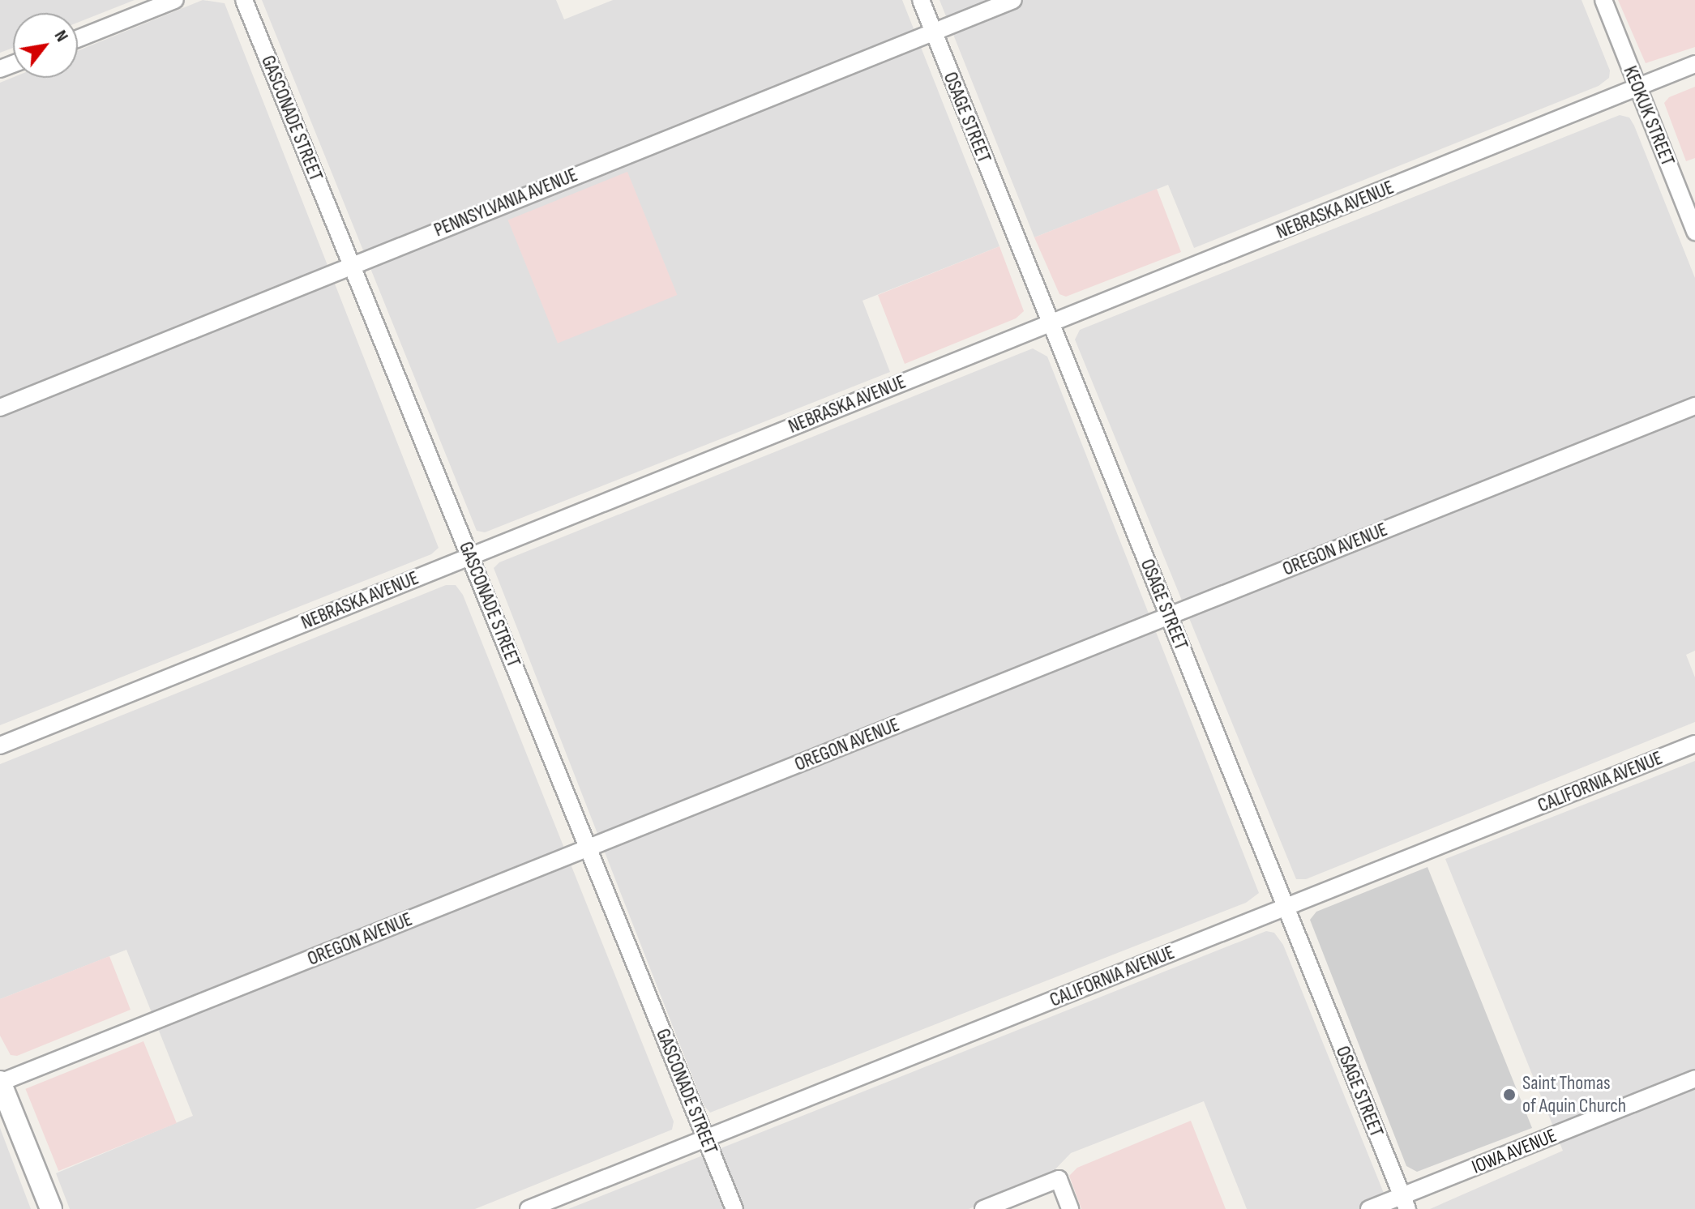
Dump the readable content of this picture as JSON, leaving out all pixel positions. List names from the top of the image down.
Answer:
{
  "streets": {
    "street": [
      "KEOKUK STREET",
      "OSAGE STREET",
      "GASCONADE STREET",
      "PENNSYLVANIA AVENUE",
      "NEBRASKA AVENUE",
      "OREGON AVENUE",
      "CALIFORNIA AVENUE",
      "IOWA AVENUE"
    ]
  },
  "crossings": [
    ["KEOKUK STREET", "NEBRASKA AVENUE"],
    ["OSAGE STREET", "PENNSYLVANIA AVENUE"],
    ["OSAGE STREET", "NEBRASKA AVENUE"],
    ["OSAGE STREET", "OREGON AVENUE"],
    ["OSAGE STREET", "CALIFORNIA AVENUE"],
    ["OSAGE STREET", "IOWA AVENUE"],
    ["GASCONADE STREET", "PENNSYLVANIA AVENUE"],
    ["GASCONADE STREET", "NEBRASKA AVENUE"],
    ["GASCONADE STREET", "OREGON AVENUE"],
    ["GASCONADE STREET", "CALIFORNIA AVENUE"]
  ],
  "places": ["Saint Thomas of Aquin Church"],
  "north": "top right"
}
